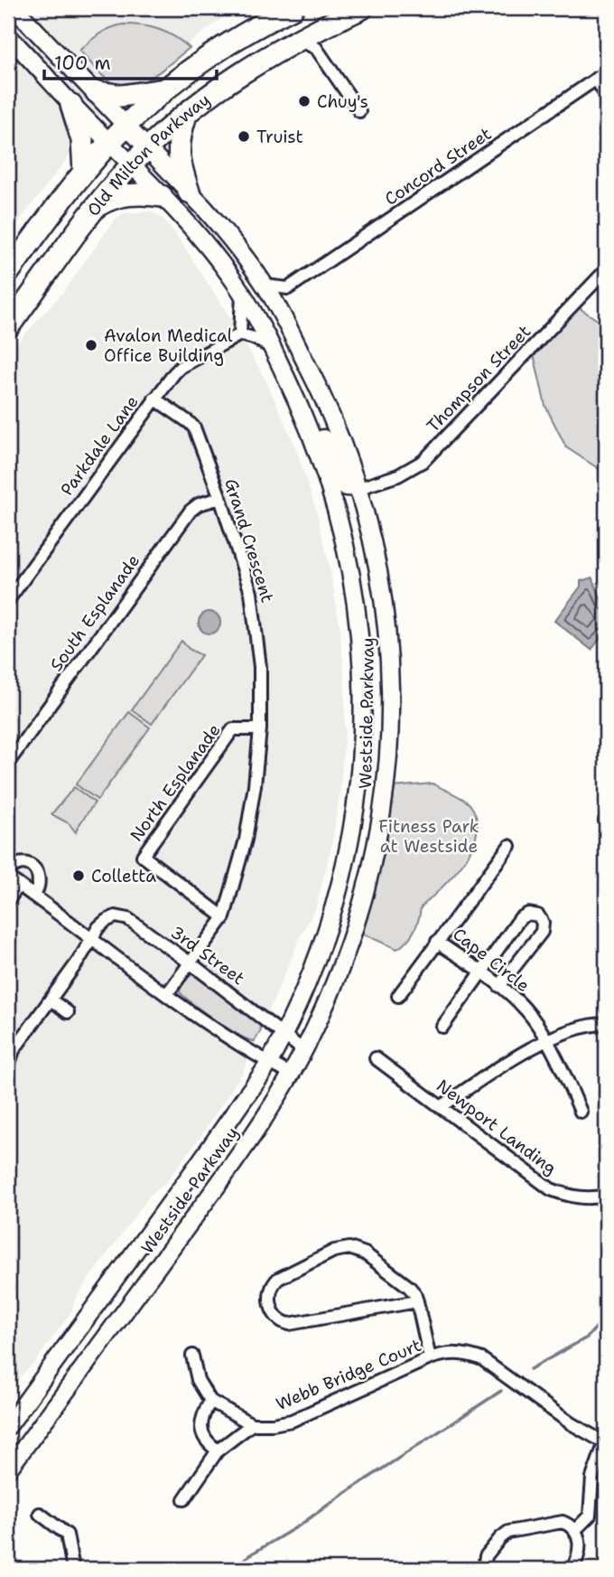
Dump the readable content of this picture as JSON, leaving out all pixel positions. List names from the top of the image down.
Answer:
{
  "streets": {
    "highway": ["Old Milton Parkway"],
    "main road": ["Westside Parkway"],
    "street": [
      "Concord Street",
      "Thompson Street",
      "Parkdale Lane",
      "Grand Crescent",
      "South Esplanade",
      "North Esplanade",
      "3rd Street",
      "Cape Circle",
      "Newport Landing",
      "Webb Bridge Court"
    ]
  },
  "crossings": [
    ["Old Milton Parkway", "Westside Parkway"],
    ["Thompson Street", "Westside Parkway"],
    ["Parkdale Lane", "Grand Crescent"],
    ["Grand Crescent", "South Esplanade"],
    ["Grand Crescent", "North Esplanade"],
    ["Grand Crescent", "3rd Street"],
    ["Westside Parkway", "3rd Street"]
  ],
  "parks": ["Fitness Park at Westside"],
  "places": [
    "Chuy's",
    "Truist",
    "Avalon Medical Office Building",
    "Colletta"
  ],
  "scale_bar": "100 m"
}
